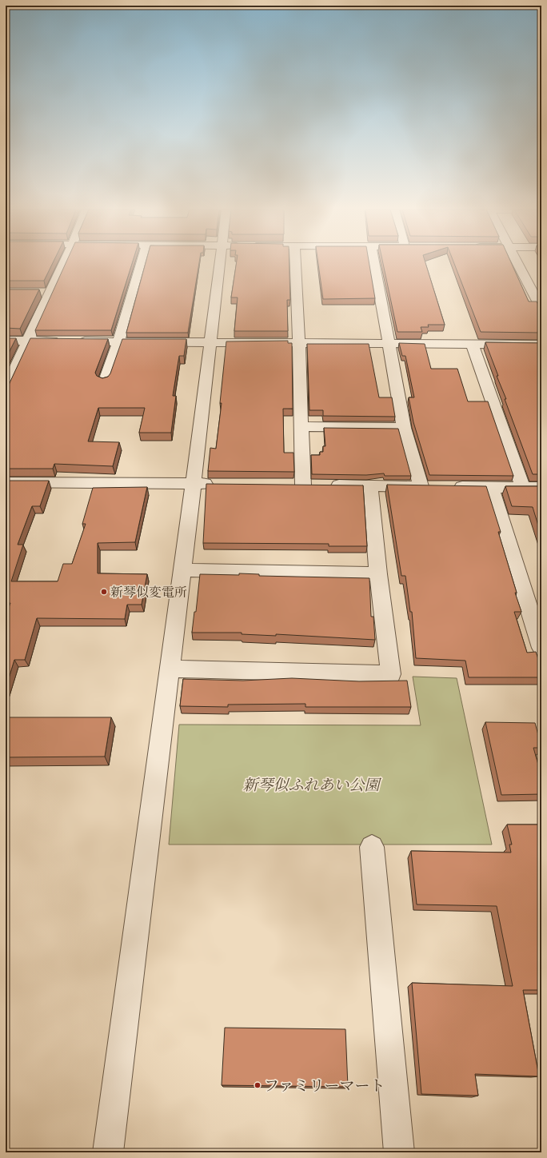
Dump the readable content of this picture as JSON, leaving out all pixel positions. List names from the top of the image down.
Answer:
{
  "parks": ["新琴似ふれあい公園"],
  "places": ["新琴似変電所", "ファミリーマート"]
}
